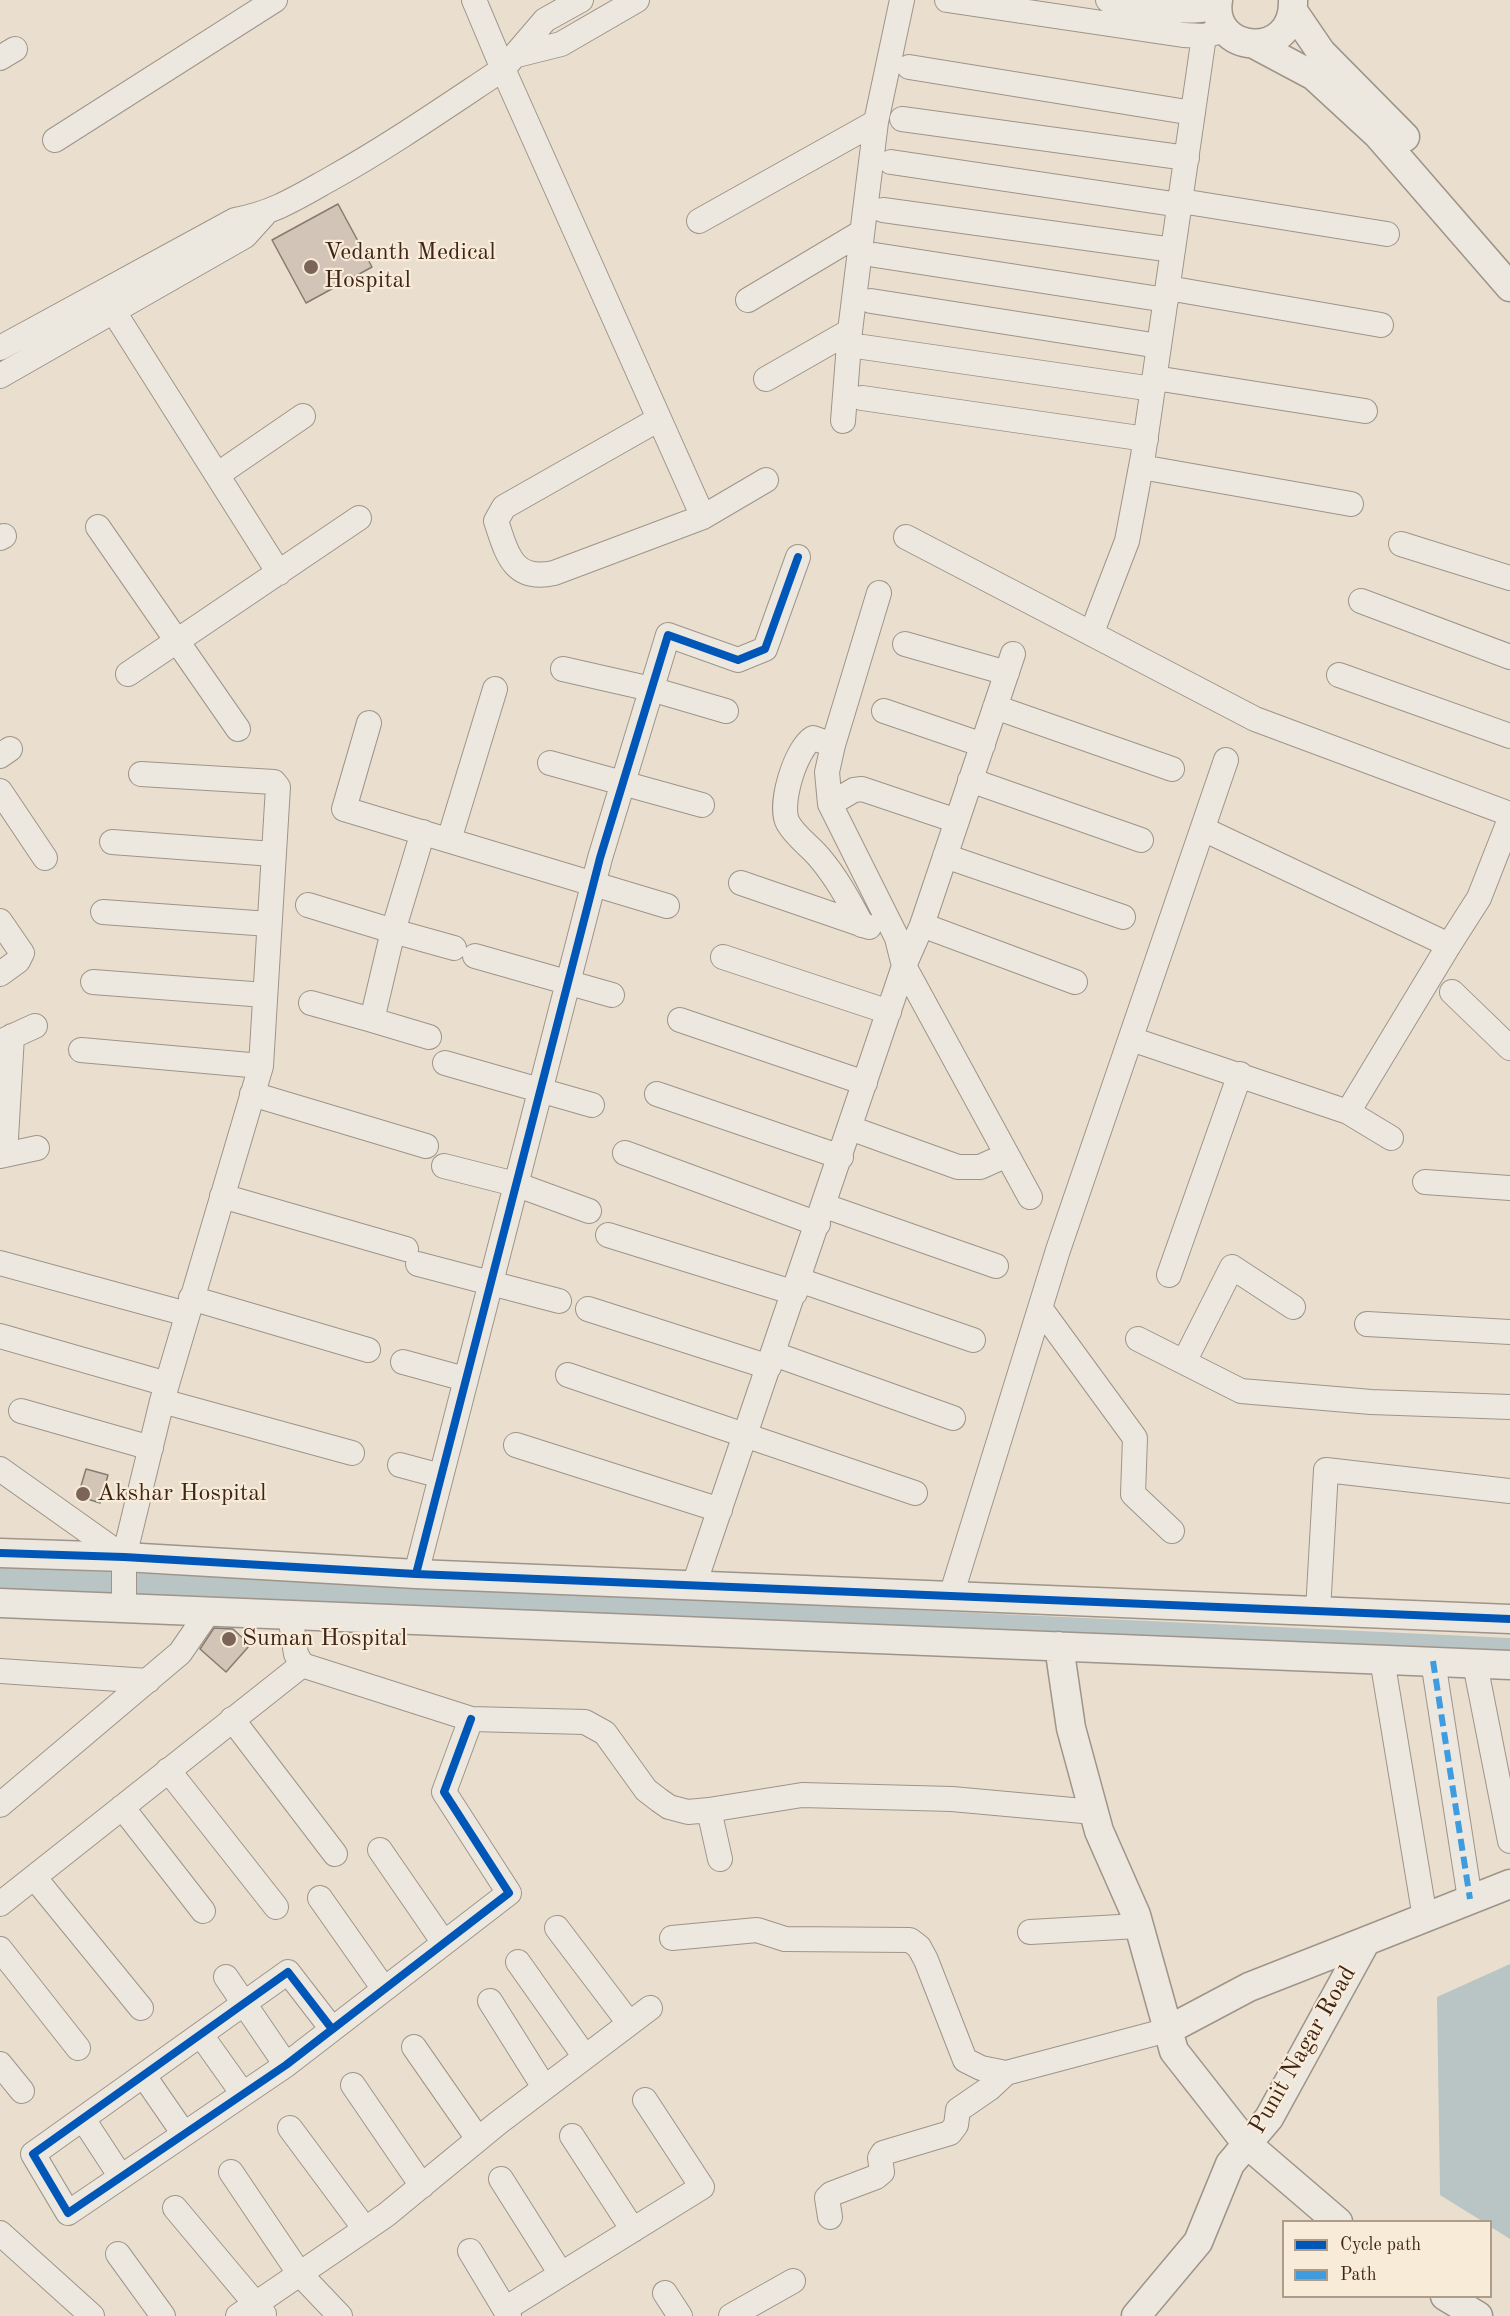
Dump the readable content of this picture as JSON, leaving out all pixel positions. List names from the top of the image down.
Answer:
{
  "streets": {
    "street": ["Punit Nagar Road"]
  },
  "places": ["Vedanth Medical Hospital", "Akshar Hospital", "Suman Hospital"],
  "legend": ["Cycle path", "Path"]
}
